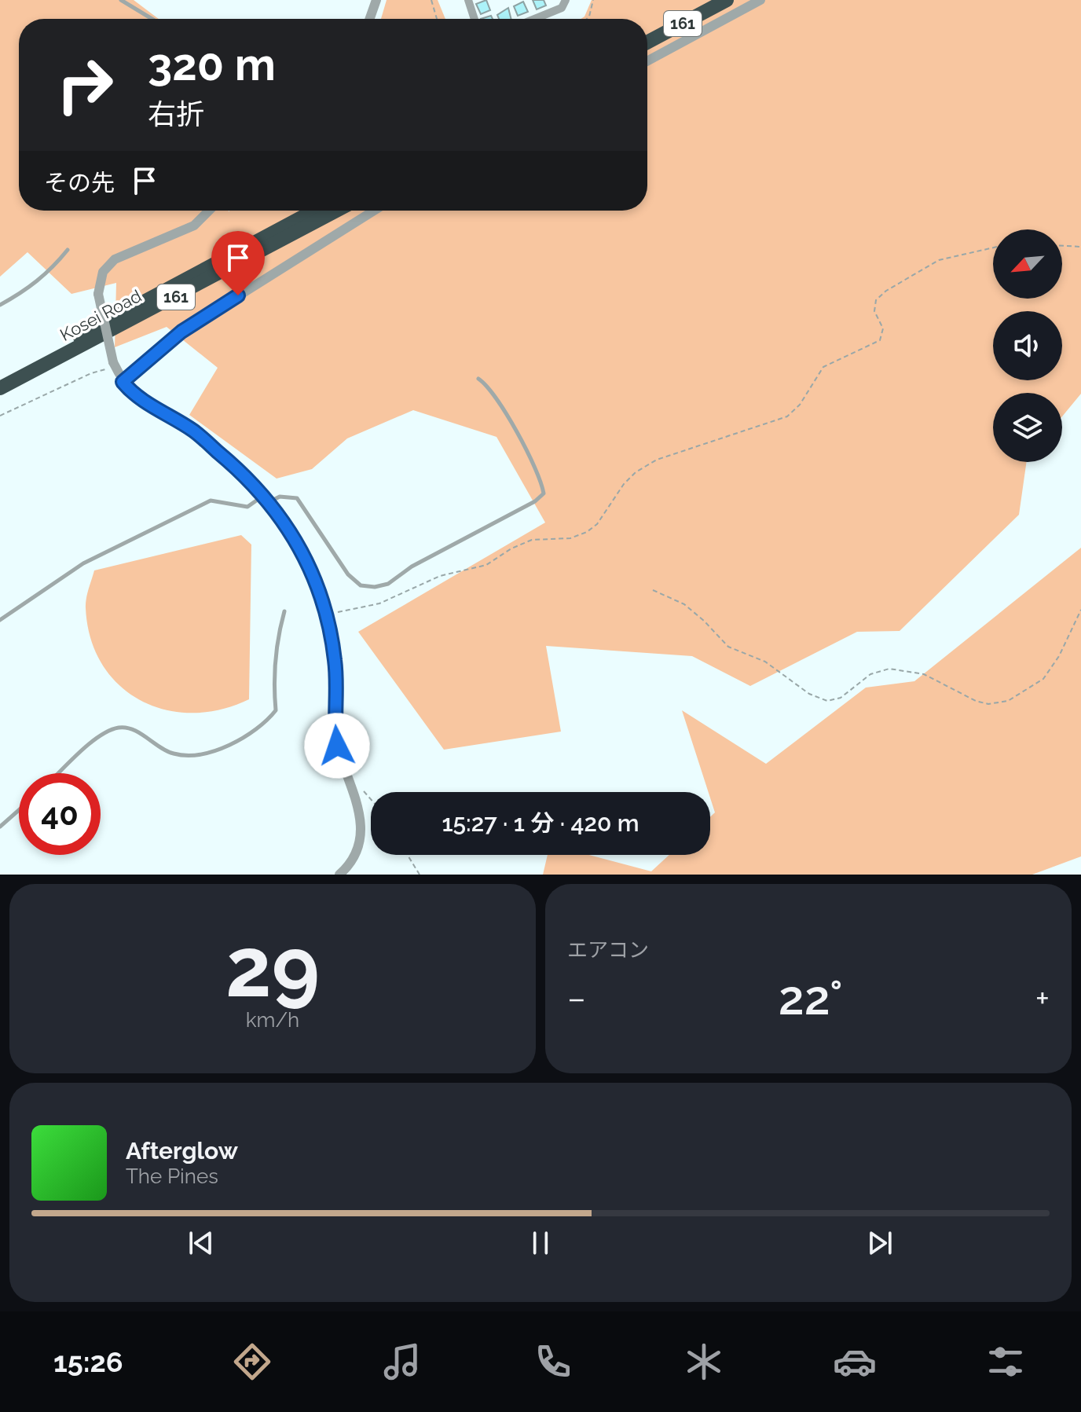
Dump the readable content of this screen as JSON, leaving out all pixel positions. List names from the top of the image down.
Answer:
{
  "streets": {
    "highway": ["161", "Kosei Road"]
  },
  "north": "bottom left",
  "page": {
    "turn": ["320 m", "右折"],
    "then": "その先",
    "limit": "40",
    "trip": "15:27 · 1 分 · 420 m",
    "tile": [
      ["29", "km/h"],
      "エアコン"
    ],
    "heat": ["−", "22°", "+"],
    "song": ["Afterglow", "The Pines"],
    "tabs": "15:26"
  }
}
